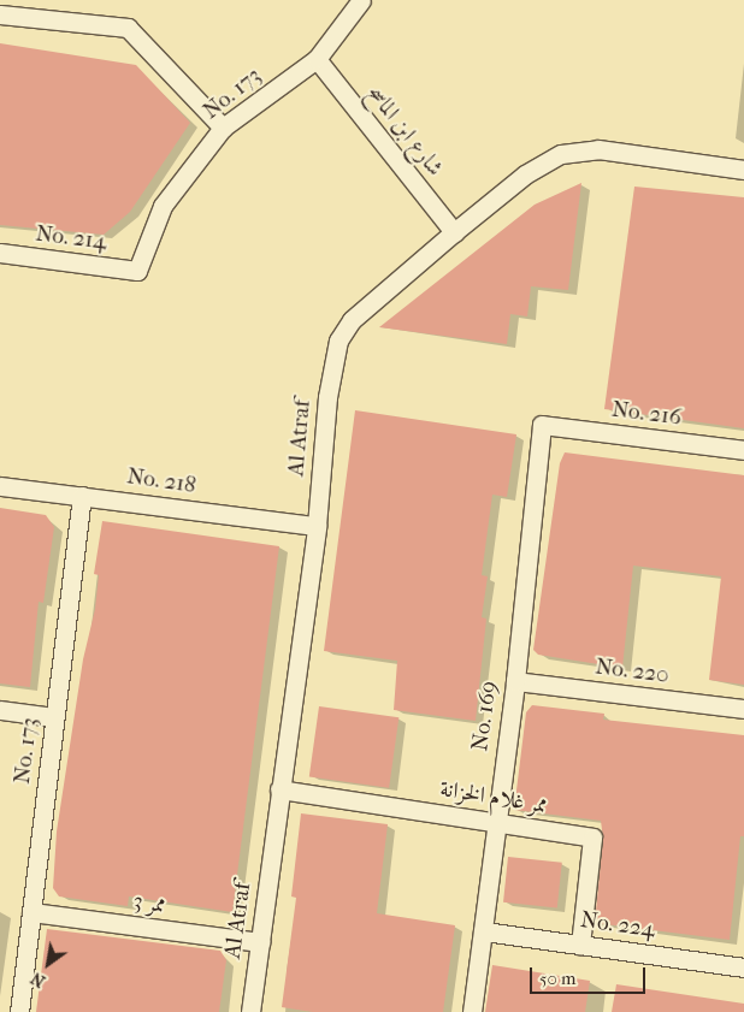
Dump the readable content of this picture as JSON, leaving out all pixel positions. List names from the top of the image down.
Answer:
{
  "streets": {
    "street": [
      "No. 173",
      "شارع ابن الماسح",
      "No. 214",
      "No. 216",
      "Al Atraf",
      "No. 218",
      "No. 220",
      "No. 169",
      "ممر غلام الخزانة",
      "ممر 3",
      "No. 224"
    ]
  },
  "crossings": [
    ["No. 173", "شارع ابن الماسح"],
    ["No. 173", "No. 214"],
    ["No. 173", "No. 218"],
    ["No. 173", "ممر 3"],
    ["شارع ابن الماسح", "Al Atraf"],
    ["No. 216", "No. 169"],
    ["Al Atraf", "No. 218"],
    ["Al Atraf", "ممر غلام الخزانة"],
    ["Al Atraf", "ممر 3"],
    ["No. 220", "No. 169"],
    ["No. 169", "ممر غلام الخزانة"],
    ["No. 169", "No. 224"],
    ["ممر غلام الخزانة", "No. 224"]
  ],
  "scale_bar": "50 m",
  "north": "bottom left"
}
